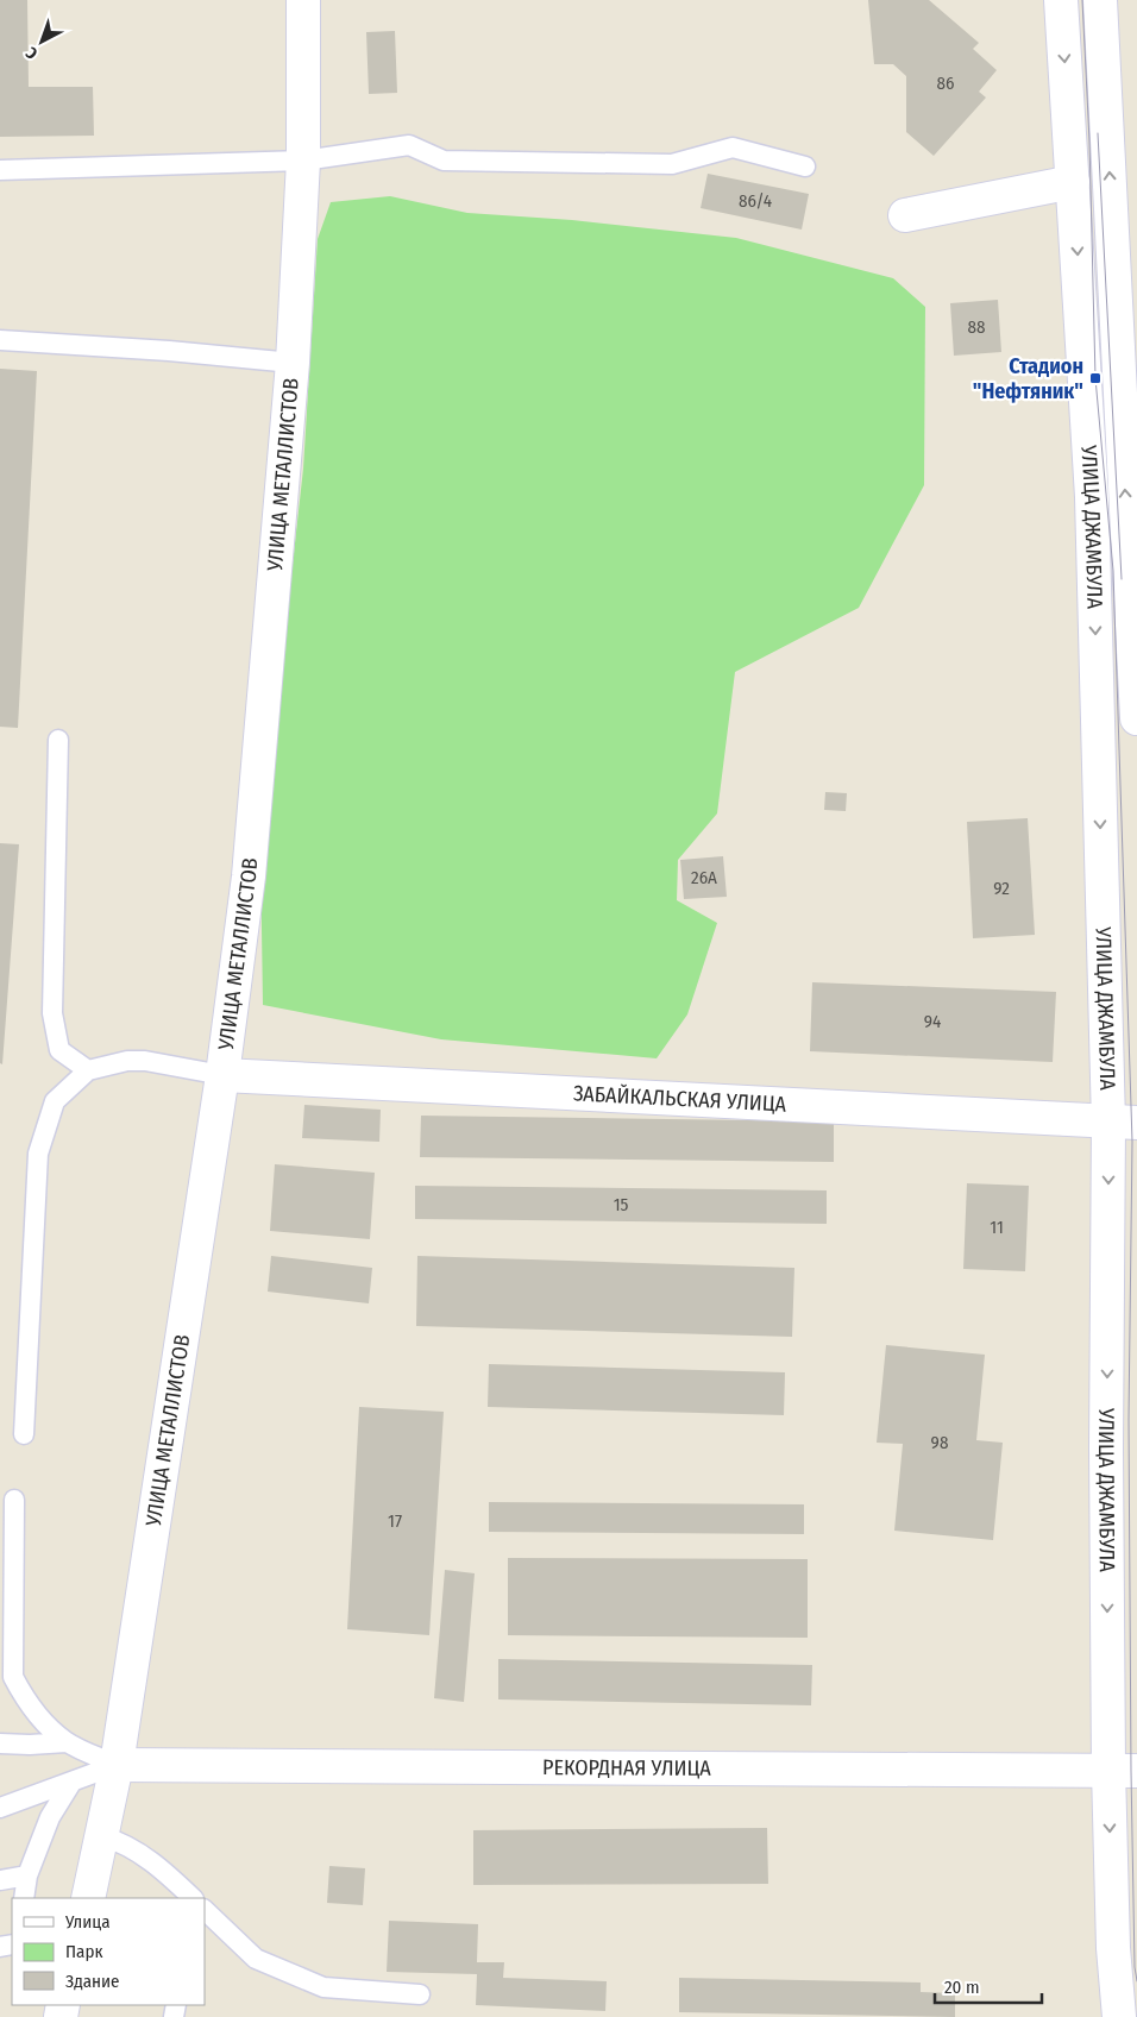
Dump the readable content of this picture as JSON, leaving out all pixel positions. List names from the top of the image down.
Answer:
{
  "streets": {
    "street": [
      "УЛИЦА МЕТАЛЛИСТОВ",
      "УЛИЦА ДЖАМБУЛА",
      "ЗАБАЙКАЛЬСКАЯ УЛИЦА",
      "РЕКОРДНАЯ УЛИЦА"
    ]
  },
  "crossings": [
    ["УЛИЦА МЕТАЛЛИСТОВ", "ЗАБАЙКАЛЬСКАЯ УЛИЦА"],
    ["УЛИЦА МЕТАЛЛИСТОВ", "РЕКОРДНАЯ УЛИЦА"],
    ["УЛИЦА ДЖАМБУЛА", "ЗАБАЙКАЛЬСКАЯ УЛИЦА"],
    ["УЛИЦА ДЖАМБУЛА", "РЕКОРДНАЯ УЛИЦА"]
  ],
  "places": {
    "transit": ["Стадион \"Нефтяник\""]
  },
  "house_numbers": [
    "86",
    "86/4",
    "88",
    "26А",
    "92",
    "94",
    "15",
    "11",
    "98",
    "17"
  ],
  "legend": ["Улица", "Парк", "Здание"],
  "scale_bar": "20 m",
  "north": "bottom left"
}
